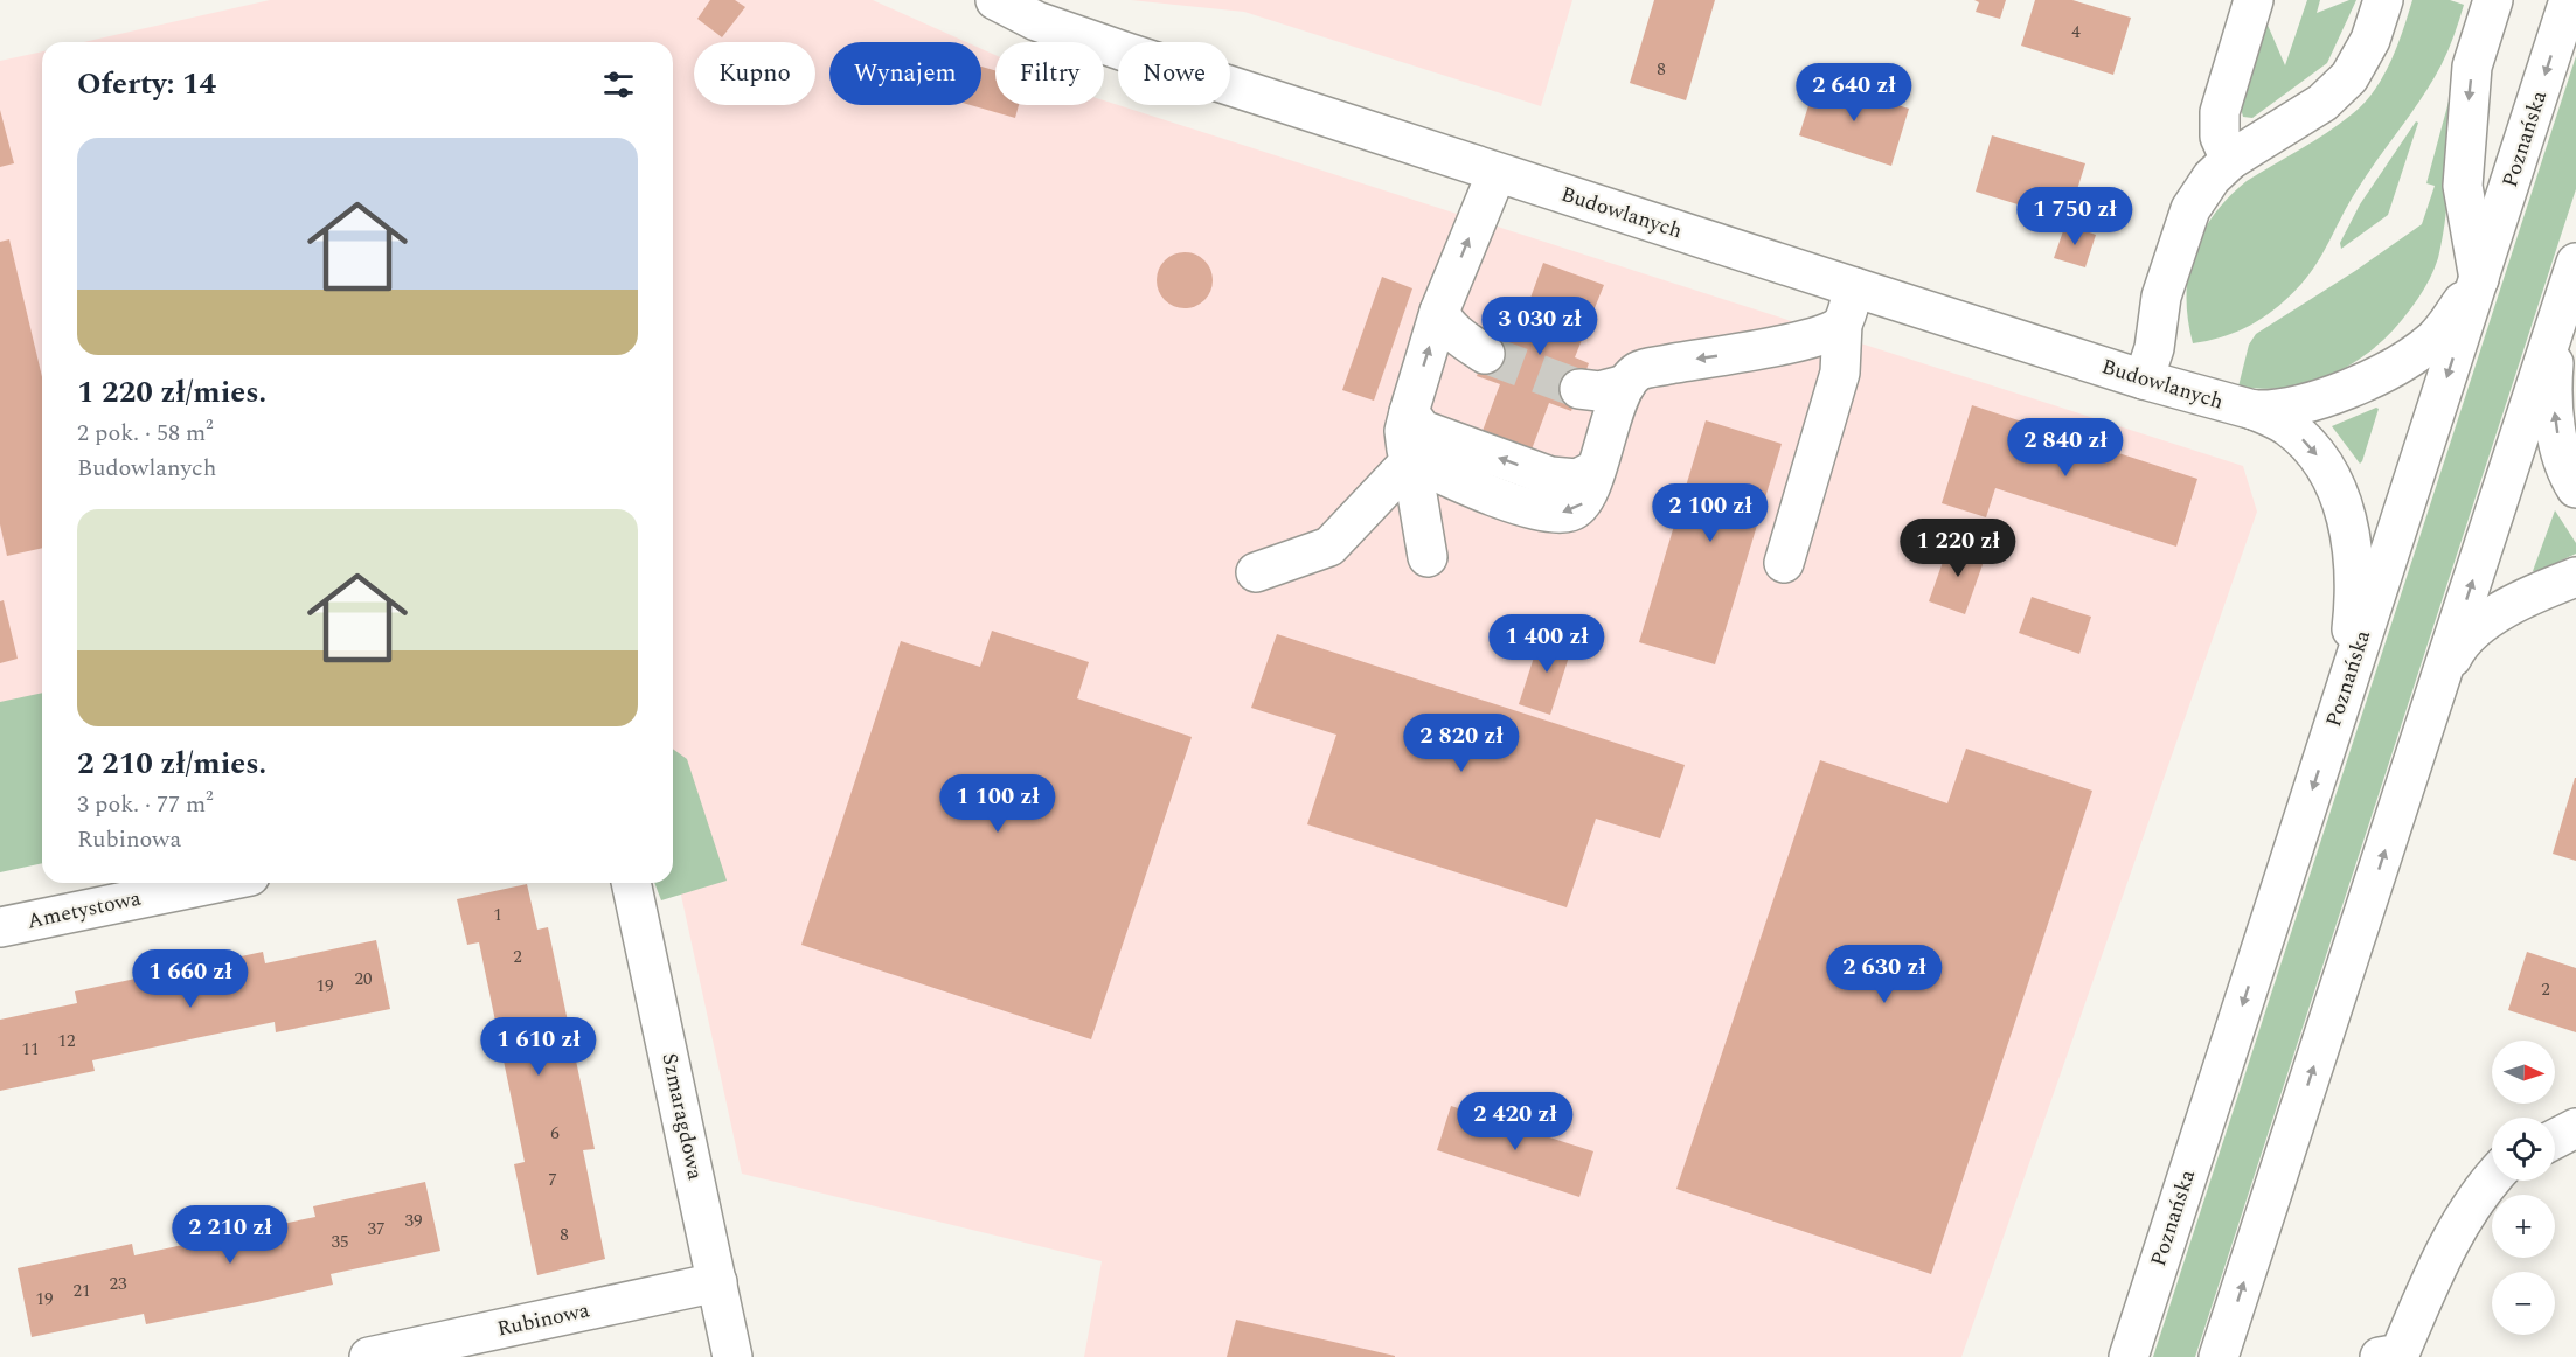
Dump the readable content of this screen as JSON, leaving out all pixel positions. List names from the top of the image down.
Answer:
{
  "streets": {
    "main road": [
      "Poznańska",
      "Budowlanych",
      "Ametystowa",
      "Szmaragdowa",
      "Rubinowa"
    ]
  },
  "crossings": [
    ["Szmaragdowa", "Rubinowa"]
  ],
  "house_numbers": [
    "4",
    "8",
    "1",
    "2",
    "20",
    "19",
    "2",
    "12",
    "11",
    "6",
    "7",
    "39",
    "37",
    "8",
    "35",
    "23",
    "21",
    "19"
  ],
  "north": "right",
  "page": {
    "chip": [
      "Kupno",
      "Wynajem",
      "Filtry",
      "Nowe"
    ],
    "heading": "Oferty: 14",
    "price": [
      "2 640 zł",
      "1 750 zł",
      "3 030 zł",
      "2 840 zł",
      "2 100 zł",
      "1 220 zł",
      "1 400 zł",
      "2 820 zł",
      "1 100 zł",
      "2 630 zł",
      "1 660 zł",
      "1 610 zł",
      "2 420 zł",
      "2 210 zł"
    ],
    "list": [
      {
        "name": "1 220 zł/mies.",
        "note": "2 pok. · 58 m² · Budowlanych"
      },
      {
        "name": "2 210 zł/mies.",
        "note": "3 pok. · 77 m² · Rubinowa"
      }
    ],
    "map_buttons": ["+", "−"]
  }
}
